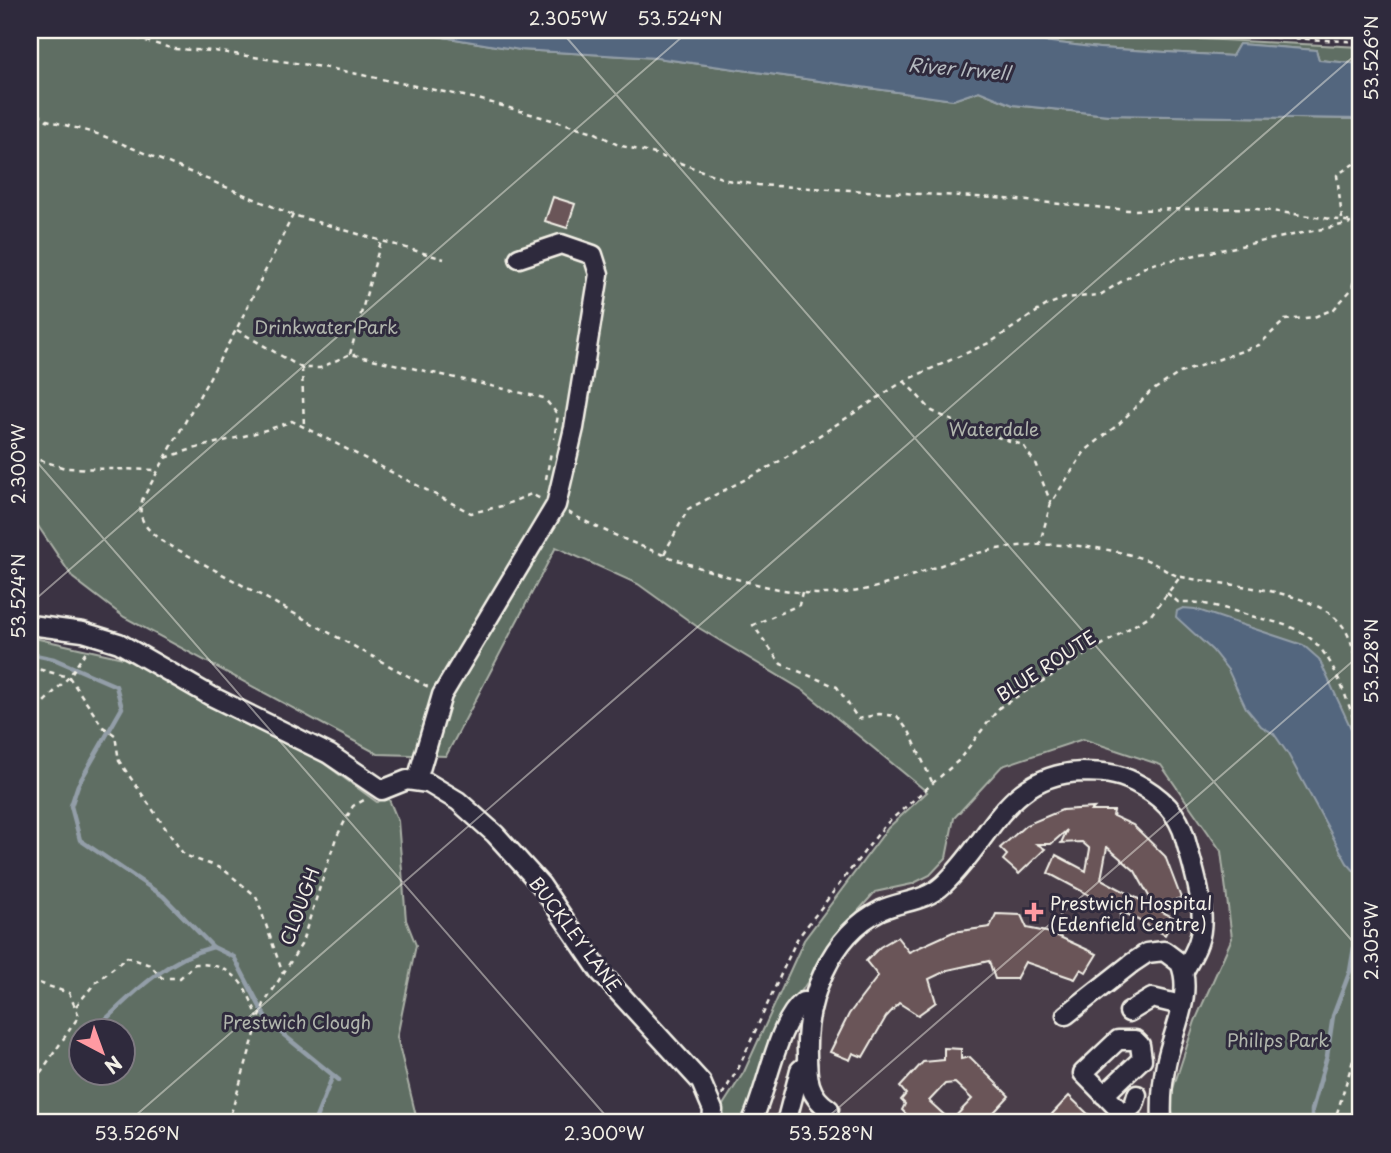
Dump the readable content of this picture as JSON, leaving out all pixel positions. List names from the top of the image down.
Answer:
{
  "streets": {
    "street": ["BUCKLEY LANE"],
    "path": ["BLUE ROUTE", "CLOUGH"]
  },
  "crossings": [
    ["BLUE ROUTE", "BUCKLEY LANE"]
  ],
  "water": ["River Irwell"],
  "parks": [
    "Drinkwater Park",
    "Waterdale",
    "Prestwich Clough",
    "Philips Park"
  ],
  "places": {
    "health": ["Prestwich Hospital (Edenfield Centre)"]
  },
  "north": "bottom right",
  "coordinates": [
    "2.305°W",
    "53.524°N",
    "53.526°N",
    "2.300°W",
    "53.528°N"
  ]
}
